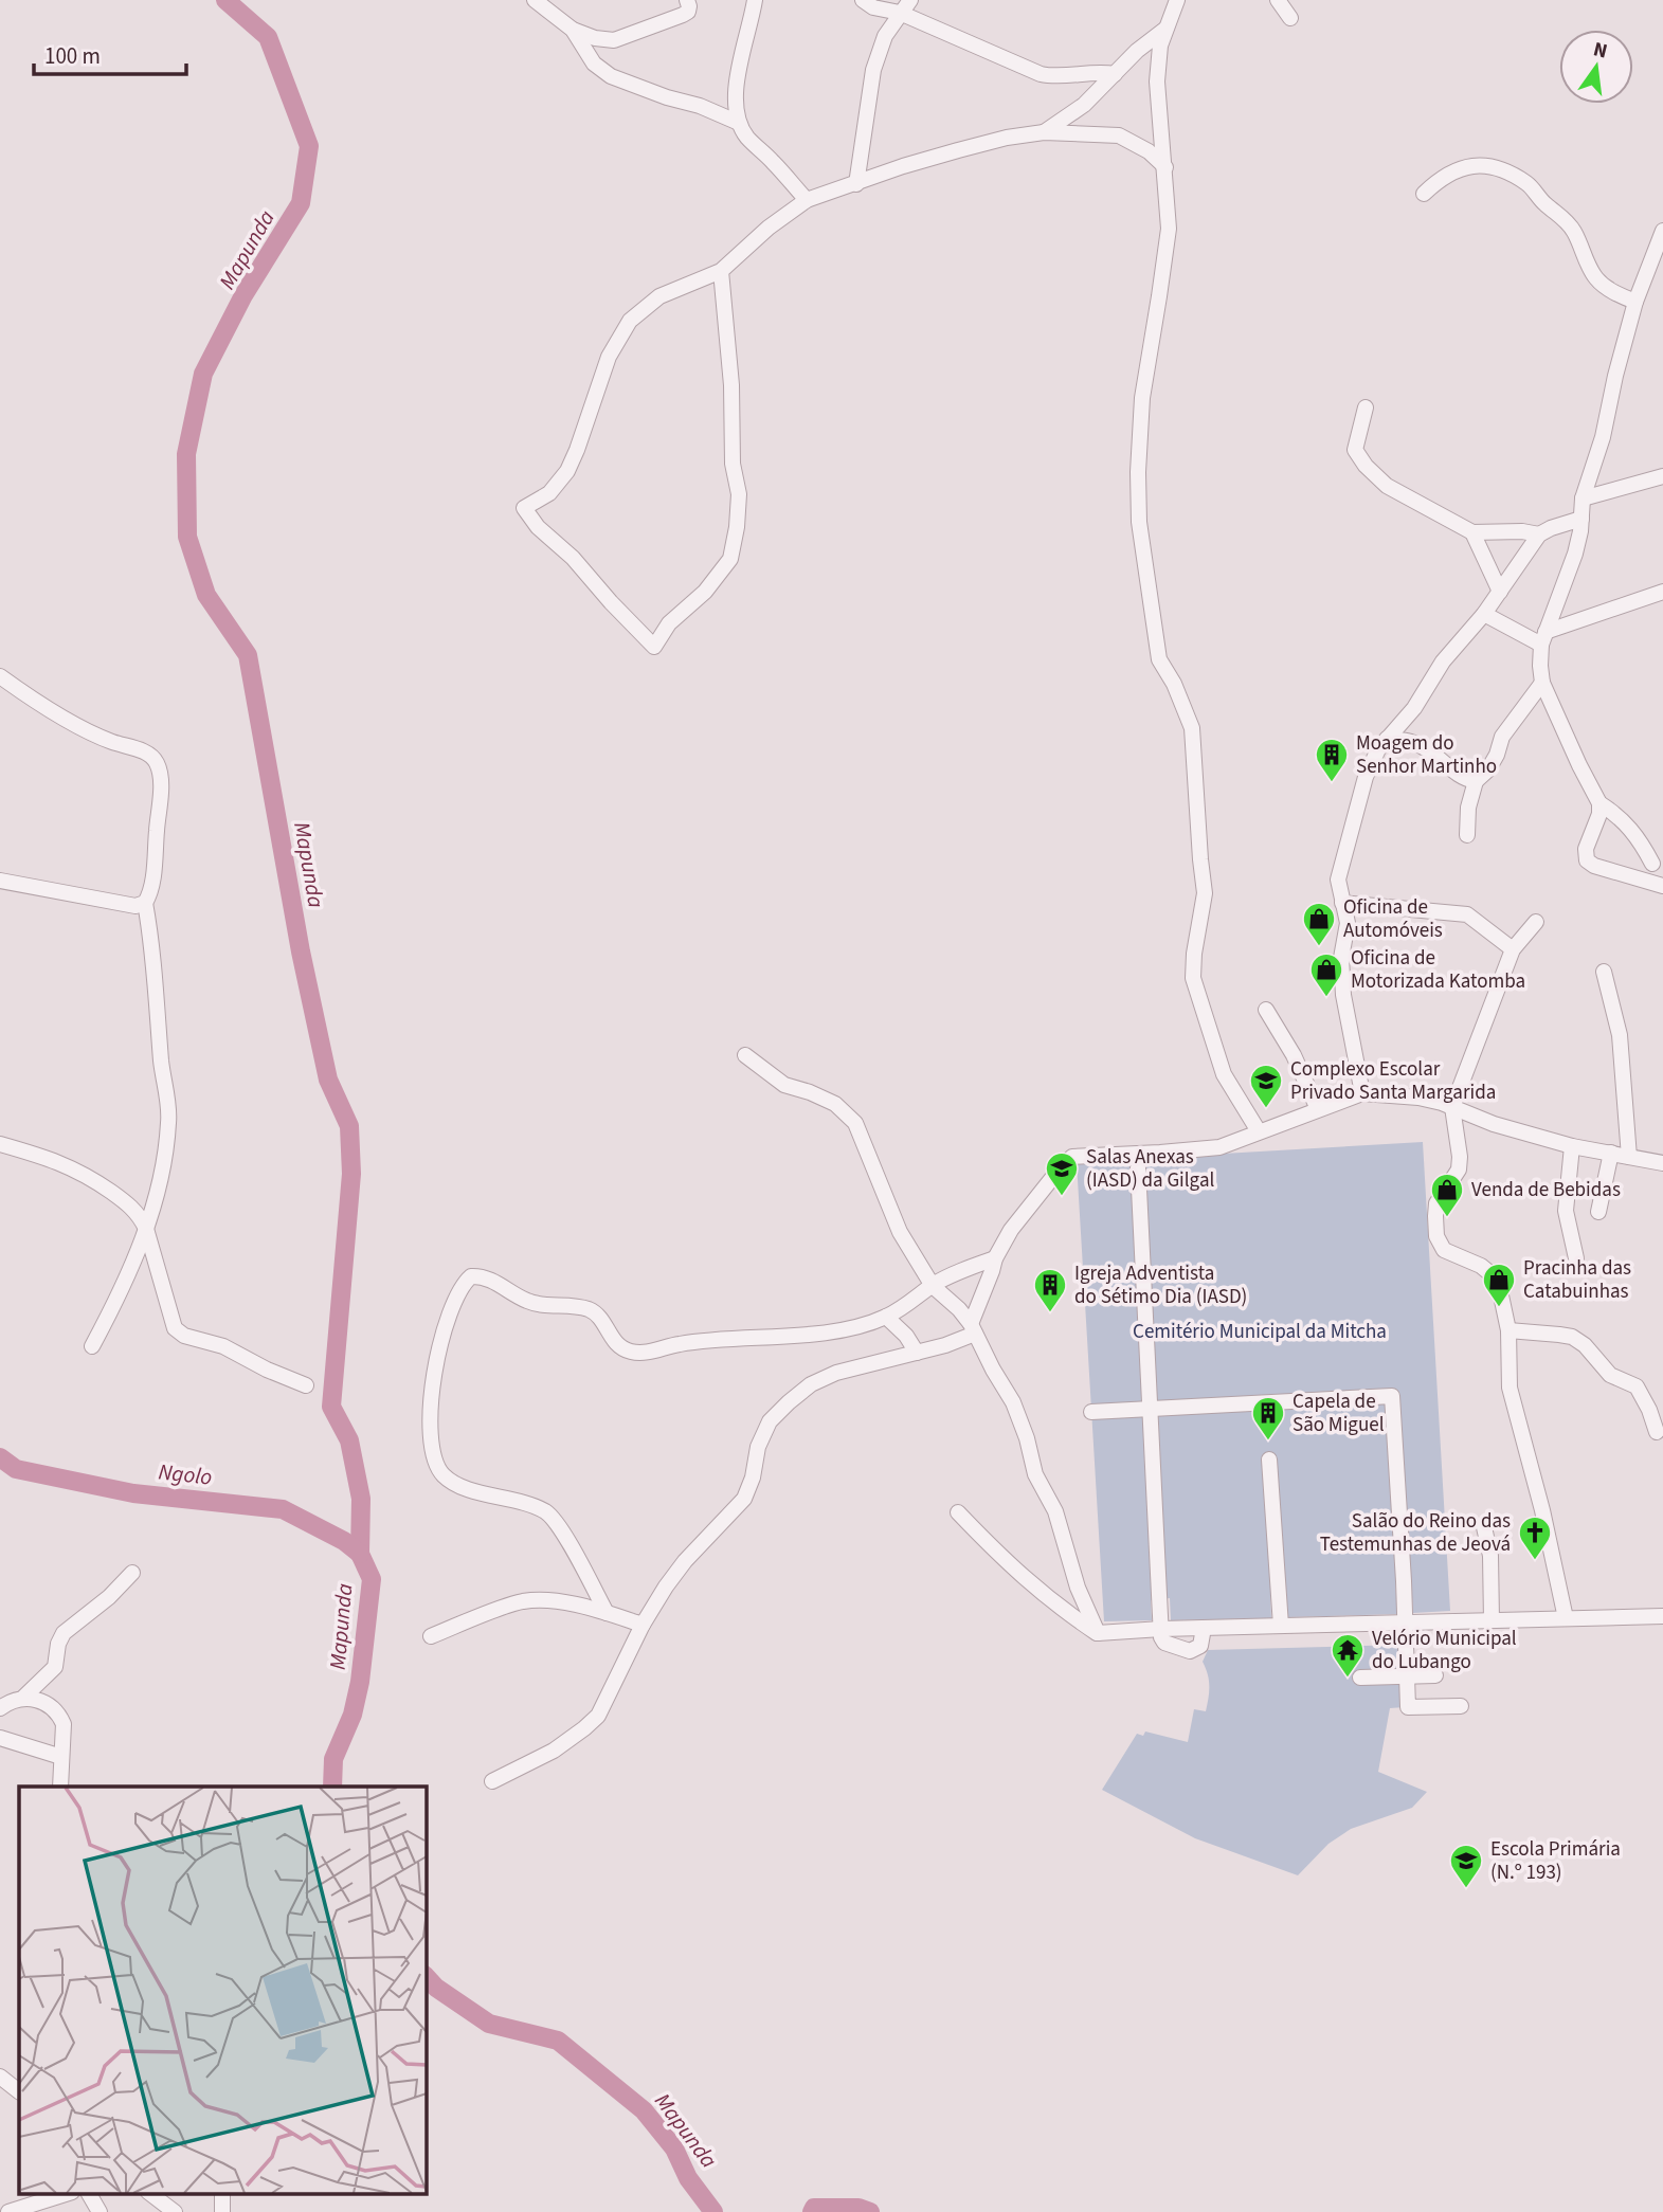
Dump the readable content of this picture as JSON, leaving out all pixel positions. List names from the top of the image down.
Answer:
{
  "water": ["Mapunda", "Ngolo"],
  "parks": ["Cemitério Municipal da Mitcha"],
  "places": {
    "building": ["Moagem do Senhor Martinho", "Igreja Adventista do Sétimo Dia (IASD)", "Capela de São Miguel"],
    "shop": [
      "Oficina de Automóveis",
      "Oficina de Motorizada Katomba",
      "Venda de Bebidas",
      "Pracinha das Catabuinhas"
    ],
    "school or university": ["Complexo Escolar Privado Santa Margarida", "Salas Anexas (IASD) da Gilgal", "Escola Primária (N.º 193)"],
    "church": ["Salão do Reino das Testemunhas de Jeová"],
    "temple": ["Velório Municipal do Lubango"]
  },
  "scale_bar": "100 m",
  "north": "top"
}
